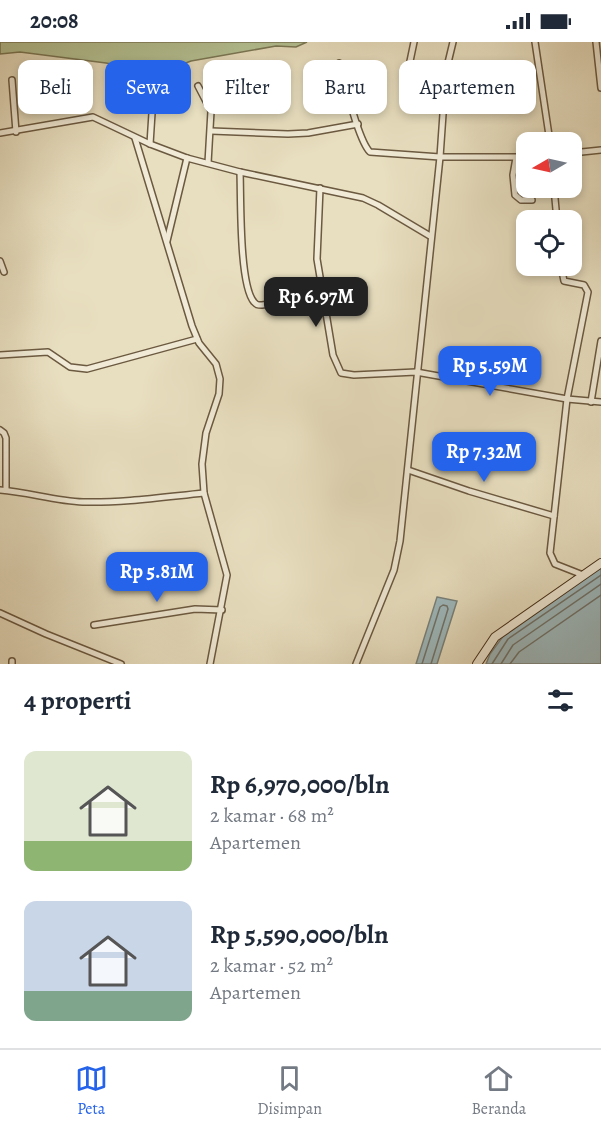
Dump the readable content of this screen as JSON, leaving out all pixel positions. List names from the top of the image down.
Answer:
{
  "north": "left",
  "page": {
    "status": "20:08",
    "chip": [
      "Beli",
      "Sewa",
      "Filter",
      "Baru",
      "Apartemen"
    ],
    "price": [
      "Rp 6.97M",
      "Rp 5.59M",
      "Rp 7.32M",
      "Rp 5.81M"
    ],
    "heading": "4 properti",
    "list": [
      {
        "name": "Rp 6,970,000/bln",
        "note": "2 kamar · 68 m² · Apartemen"
      },
      {
        "name": "Rp 5,590,000/bln",
        "note": "2 kamar · 52 m² · Apartemen"
      }
    ],
    "tabs": ["Peta", "Disimpan", "Beranda"]
  }
}
